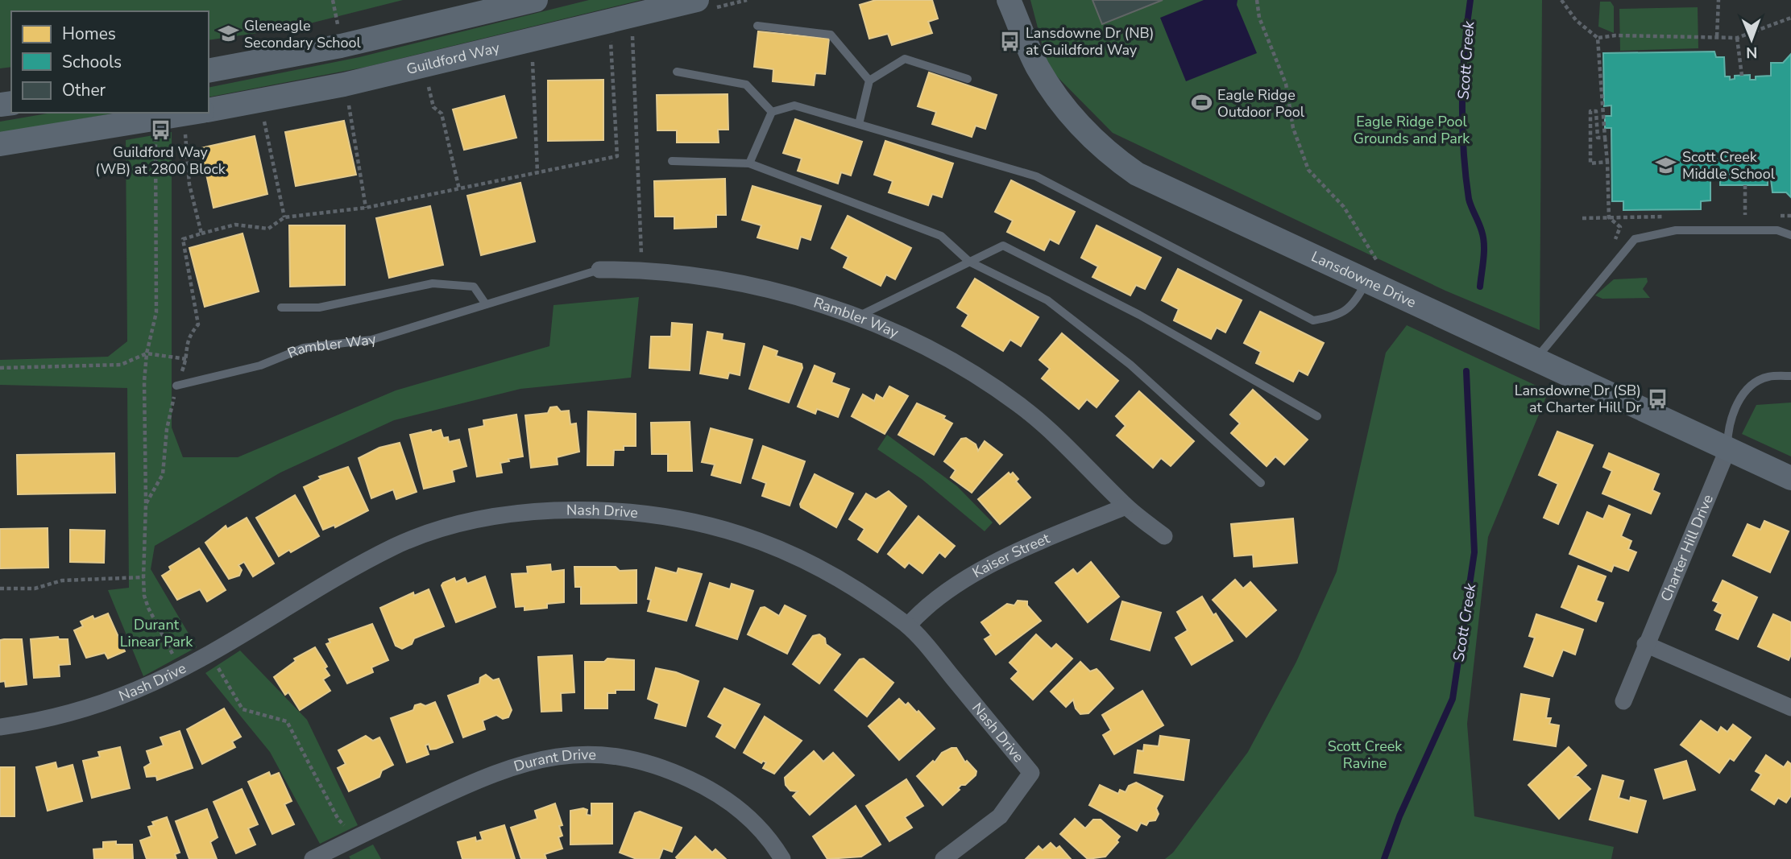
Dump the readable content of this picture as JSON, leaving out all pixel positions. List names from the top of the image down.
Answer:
{
  "streets": {
    "main road": ["Guildford Way", "Lansdowne Drive"],
    "street": [
      "Rambler Way",
      "Nash Drive",
      "Charter Hill Drive",
      "Kaiser Street",
      "Durant Drive"
    ]
  },
  "crossings": [
    ["Lansdowne Drive", "Charter Hill Drive"],
    ["Rambler Way", "Kaiser Street"],
    ["Nash Drive", "Kaiser Street"]
  ],
  "water": ["Scott Creek"],
  "parks": ["Eagle Ridge Pool Grounds and Park", "Durant Linear Park", "Scott Creek Ravine"],
  "places": {
    "school or university": ["Gleneagle Secondary School", "Scott Creek Middle School"],
    "bus stop": ["Lansdowne Dr (NB) at Guildford Way", "Guildford Way (WB) at 2800 Block", "Lansdowne Dr (SB) at Charter Hill Dr"],
    "sports": ["Eagle Ridge Outdoor Pool"]
  },
  "legend": ["Homes", "Schools", "Other"],
  "north": "bottom"
}
